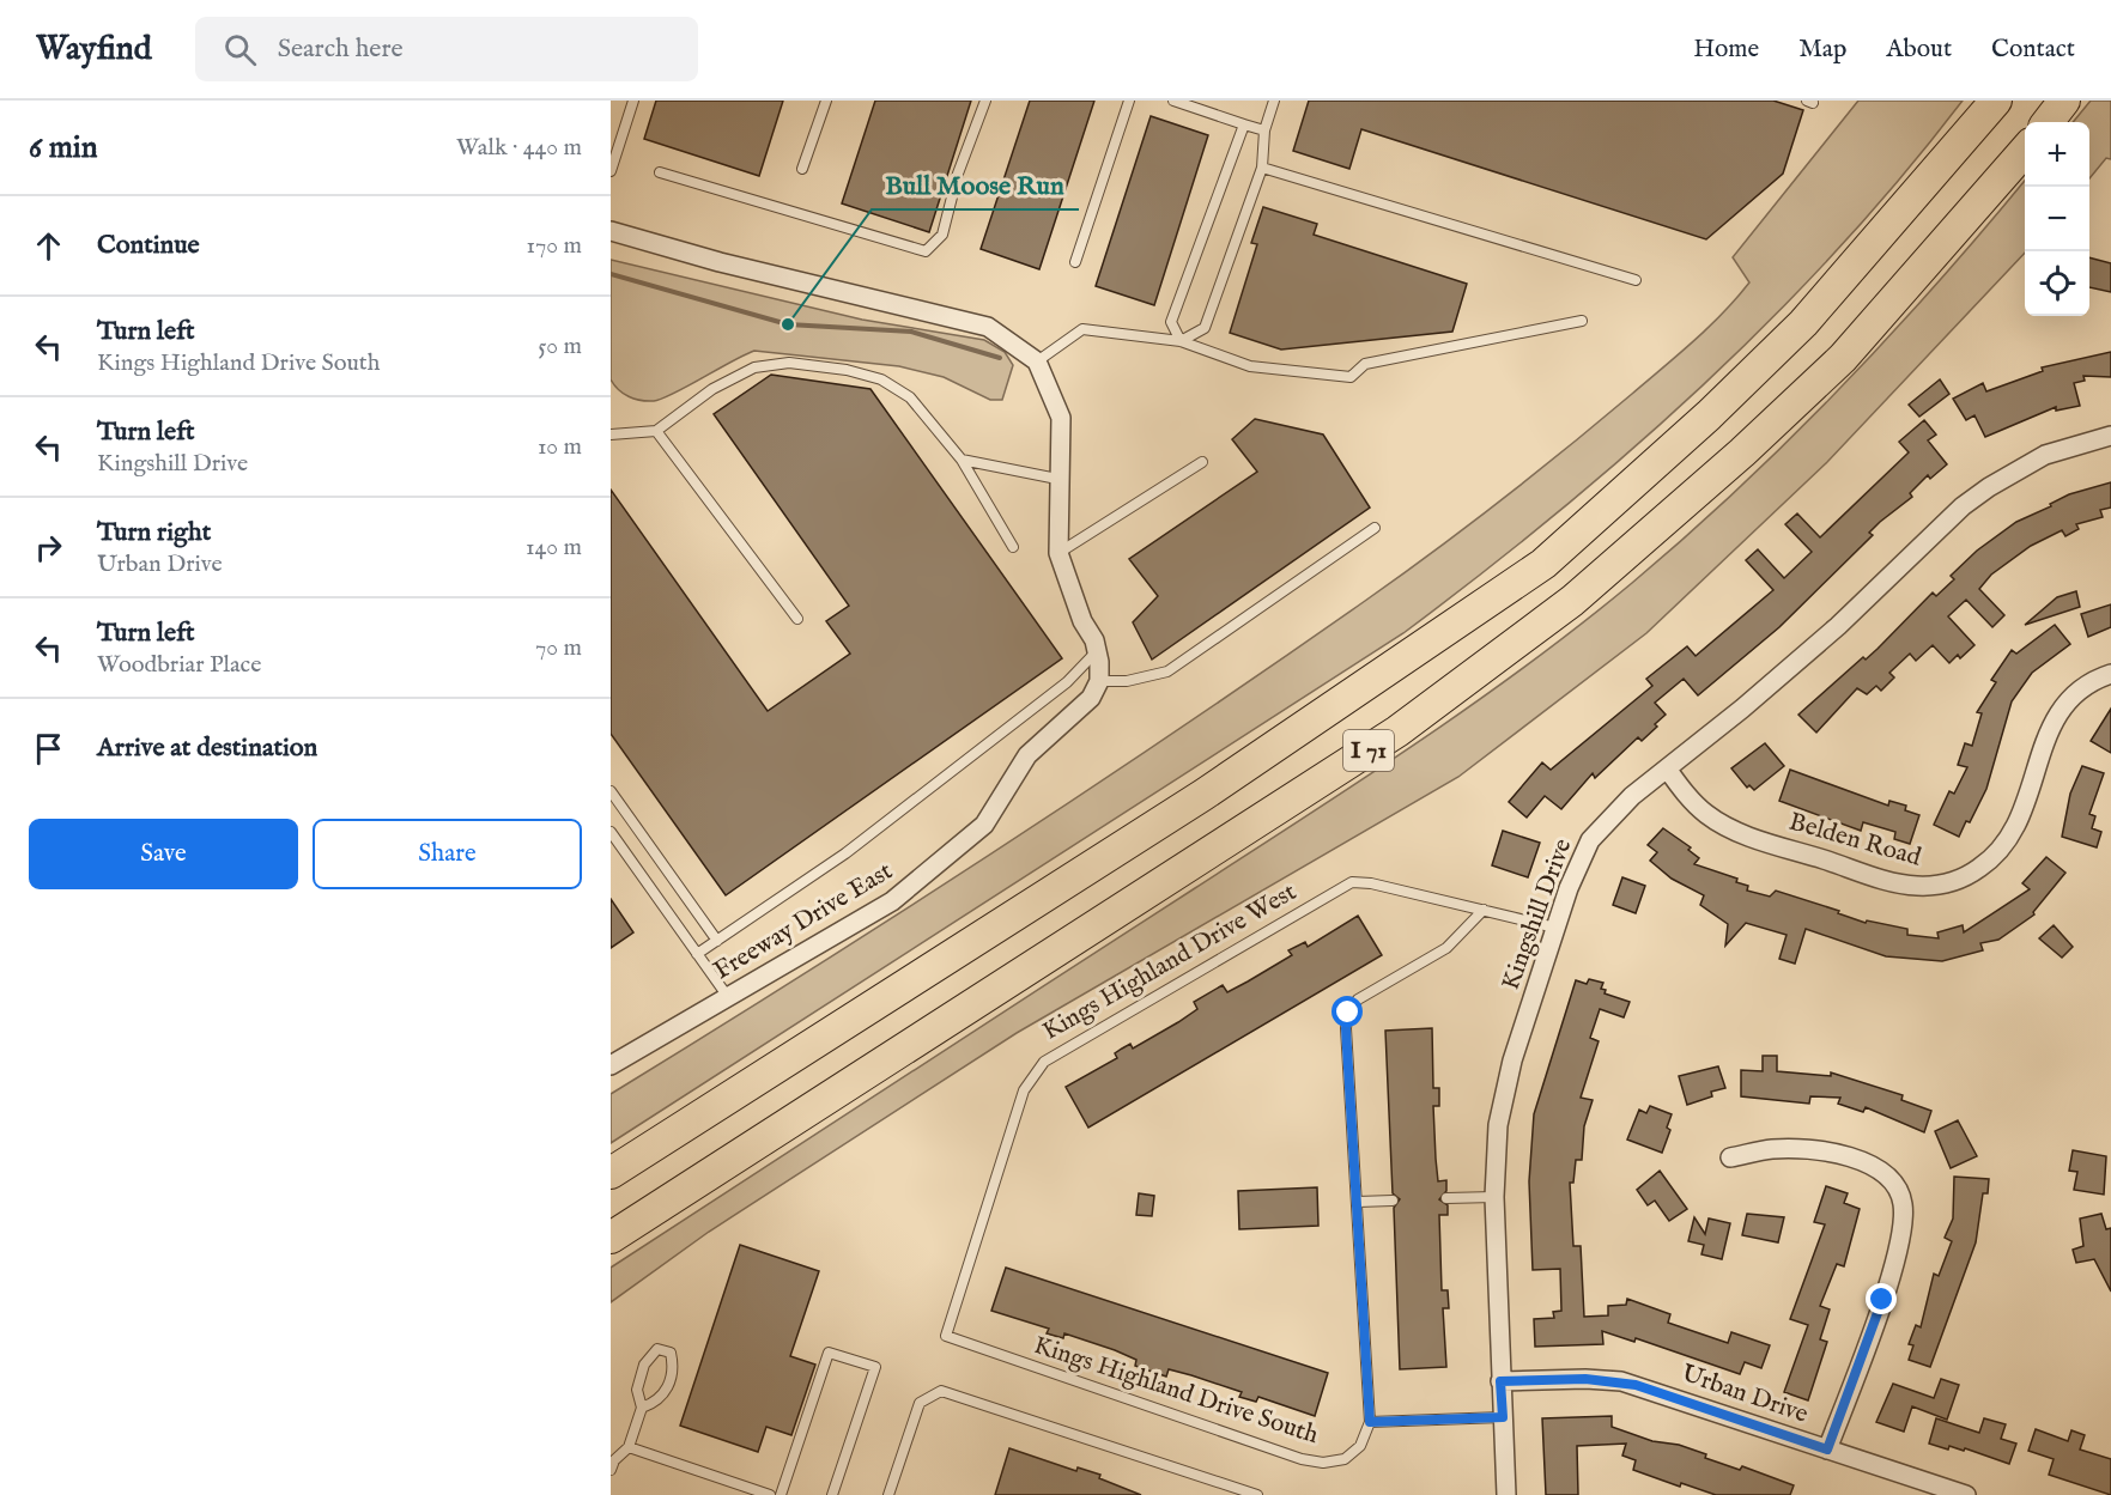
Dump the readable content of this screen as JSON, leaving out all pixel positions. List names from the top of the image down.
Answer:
{
  "streets": {
    "highway": ["I 71"],
    "street": [
      "Belden Road",
      "Kingshill Drive",
      "Freeway Drive East",
      "Urban Drive"
    ],
    "lane": ["Kings Highland Drive West", "Kings Highland Drive South"]
  },
  "crossings": [
    ["Belden Road", "Kingshill Drive"],
    ["Kingshill Drive", "Kings Highland Drive West"],
    ["Kingshill Drive", "Urban Drive"],
    ["Kings Highland Drive West", "Kings Highland Drive South"]
  ],
  "places": ["Bull Moose Run"],
  "page": {
    "header": "Wayfind",
    "search": "Search here",
    "nav": [
      "Home",
      "Map",
      "About",
      "Contact"
    ],
    "heading": ["6 min", "Walk · 440 m"],
    "map_buttons": ["+", "−"],
    "list": [
      ["Continue", "170 m"],
      ["Turn left", "Kings Highland Drive South", "50 m"],
      ["Turn left", "Kingshill Drive", "10 m"],
      ["Turn right", "Urban Drive", "140 m"],
      ["Turn left", "Woodbriar Place", "70 m"],
      "Arrive at destination"
    ],
    "buttons": ["Save", "Share"]
  }
}
